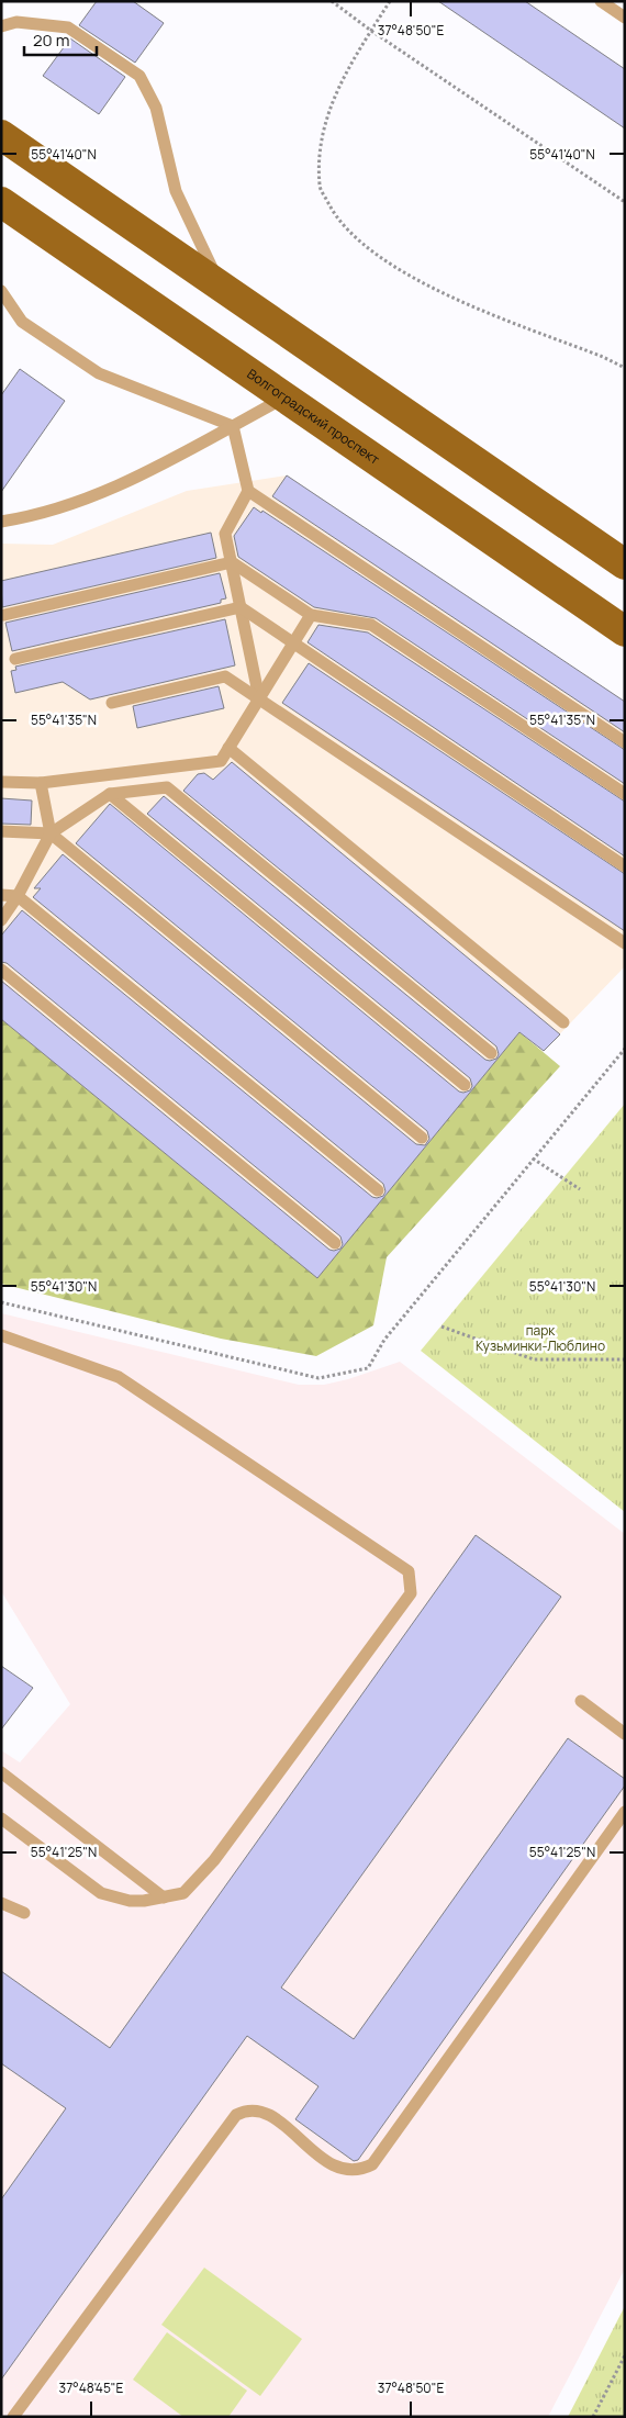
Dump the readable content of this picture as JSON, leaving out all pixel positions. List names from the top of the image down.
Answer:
{
  "streets": {
    "main road": ["Волгоградский проспект"]
  },
  "parks": ["парк Кузьминки-Люблино"],
  "scale_bar": "20 m",
  "coordinates": [
    "37°48'50\"E",
    "55°41'40\"N",
    "55°41'35\"N",
    "55°41'30\"N",
    "55°41'25\"N",
    "37°48'45\"E"
  ]
}
